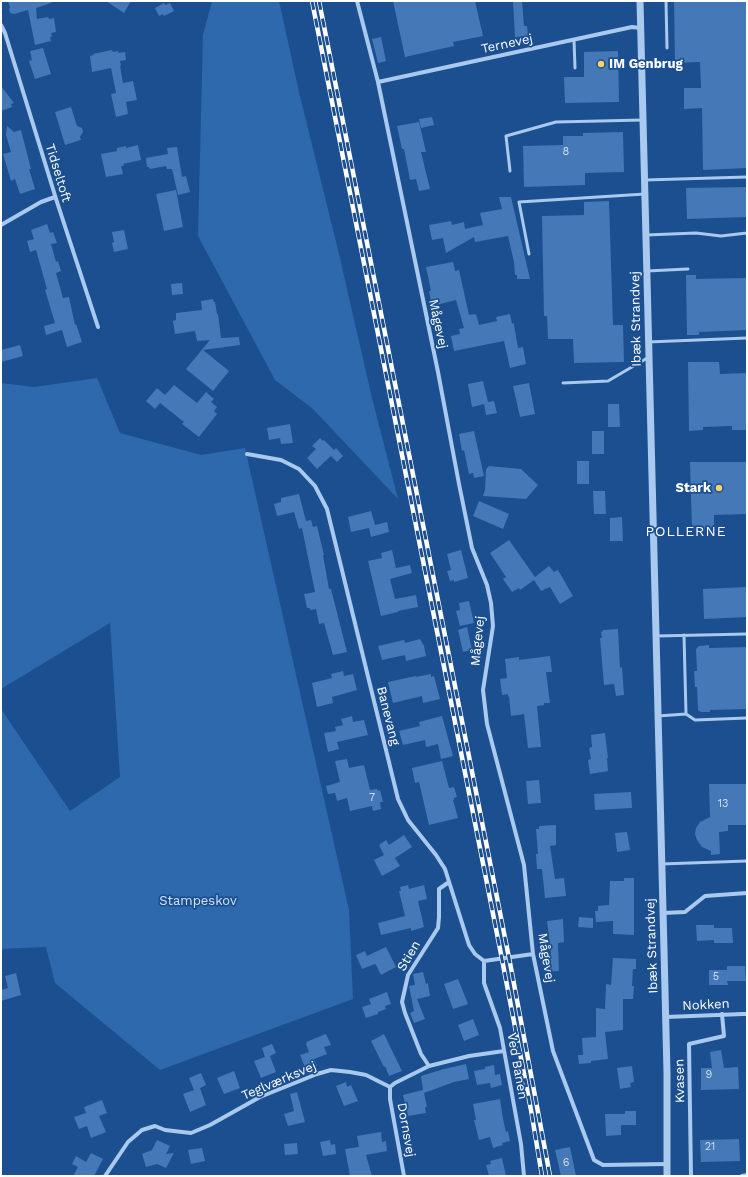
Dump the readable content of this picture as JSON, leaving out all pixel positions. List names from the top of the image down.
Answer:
{
  "streets": {
    "street": [
      "Ternevej",
      "Tidseltoft",
      "Ibæk Strandvej",
      "Mågevej",
      "Banevang",
      "Stien",
      "Nokken",
      "Ved Banen",
      "Teglværksvej",
      "Kvasen",
      "Dornsvej"
    ]
  },
  "crossings": [
    ["Ternevej", "Ibæk Strandvej"],
    ["Ternevej", "Mågevej"],
    ["Ibæk Strandvej", "Mågevej"],
    ["Ibæk Strandvej", "Nokken"],
    ["Banevang", "Stien"],
    ["Banevang", "Ved Banen"],
    ["Nokken", "Kvasen"],
    ["Teglværksvej", "Dornsvej"]
  ],
  "districts": ["POLLERNE"],
  "parks": ["Stampeskov"],
  "places": ["IM Genbrug", "Stark"],
  "house_numbers": [
    "8",
    "7",
    "13",
    "5",
    "9",
    "21",
    "6"
  ]
}
